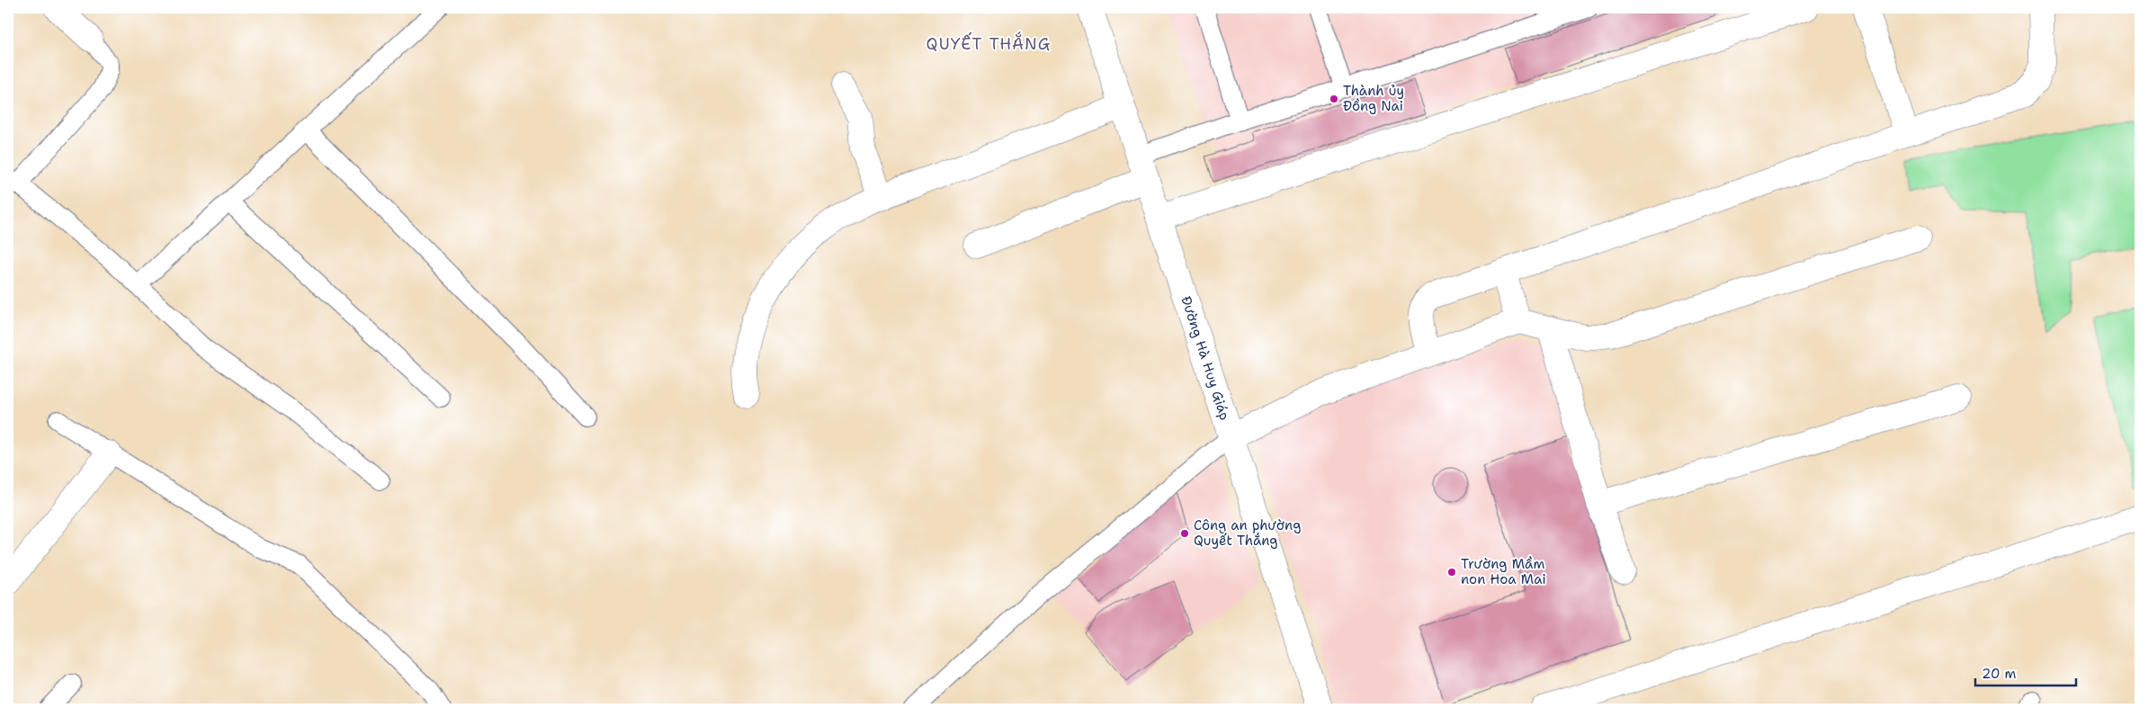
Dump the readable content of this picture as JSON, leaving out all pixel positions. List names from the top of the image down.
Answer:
{
  "streets": {
    "street": ["Đường Hà Huy Giáp"]
  },
  "districts": ["QUYẾT THẮNG"],
  "places": ["Thành ủy Đồng Nai", "Công an phường Quyết Thắng", "Trường Mầm non Hoa Mai"],
  "scale_bar": "20 m"
}
